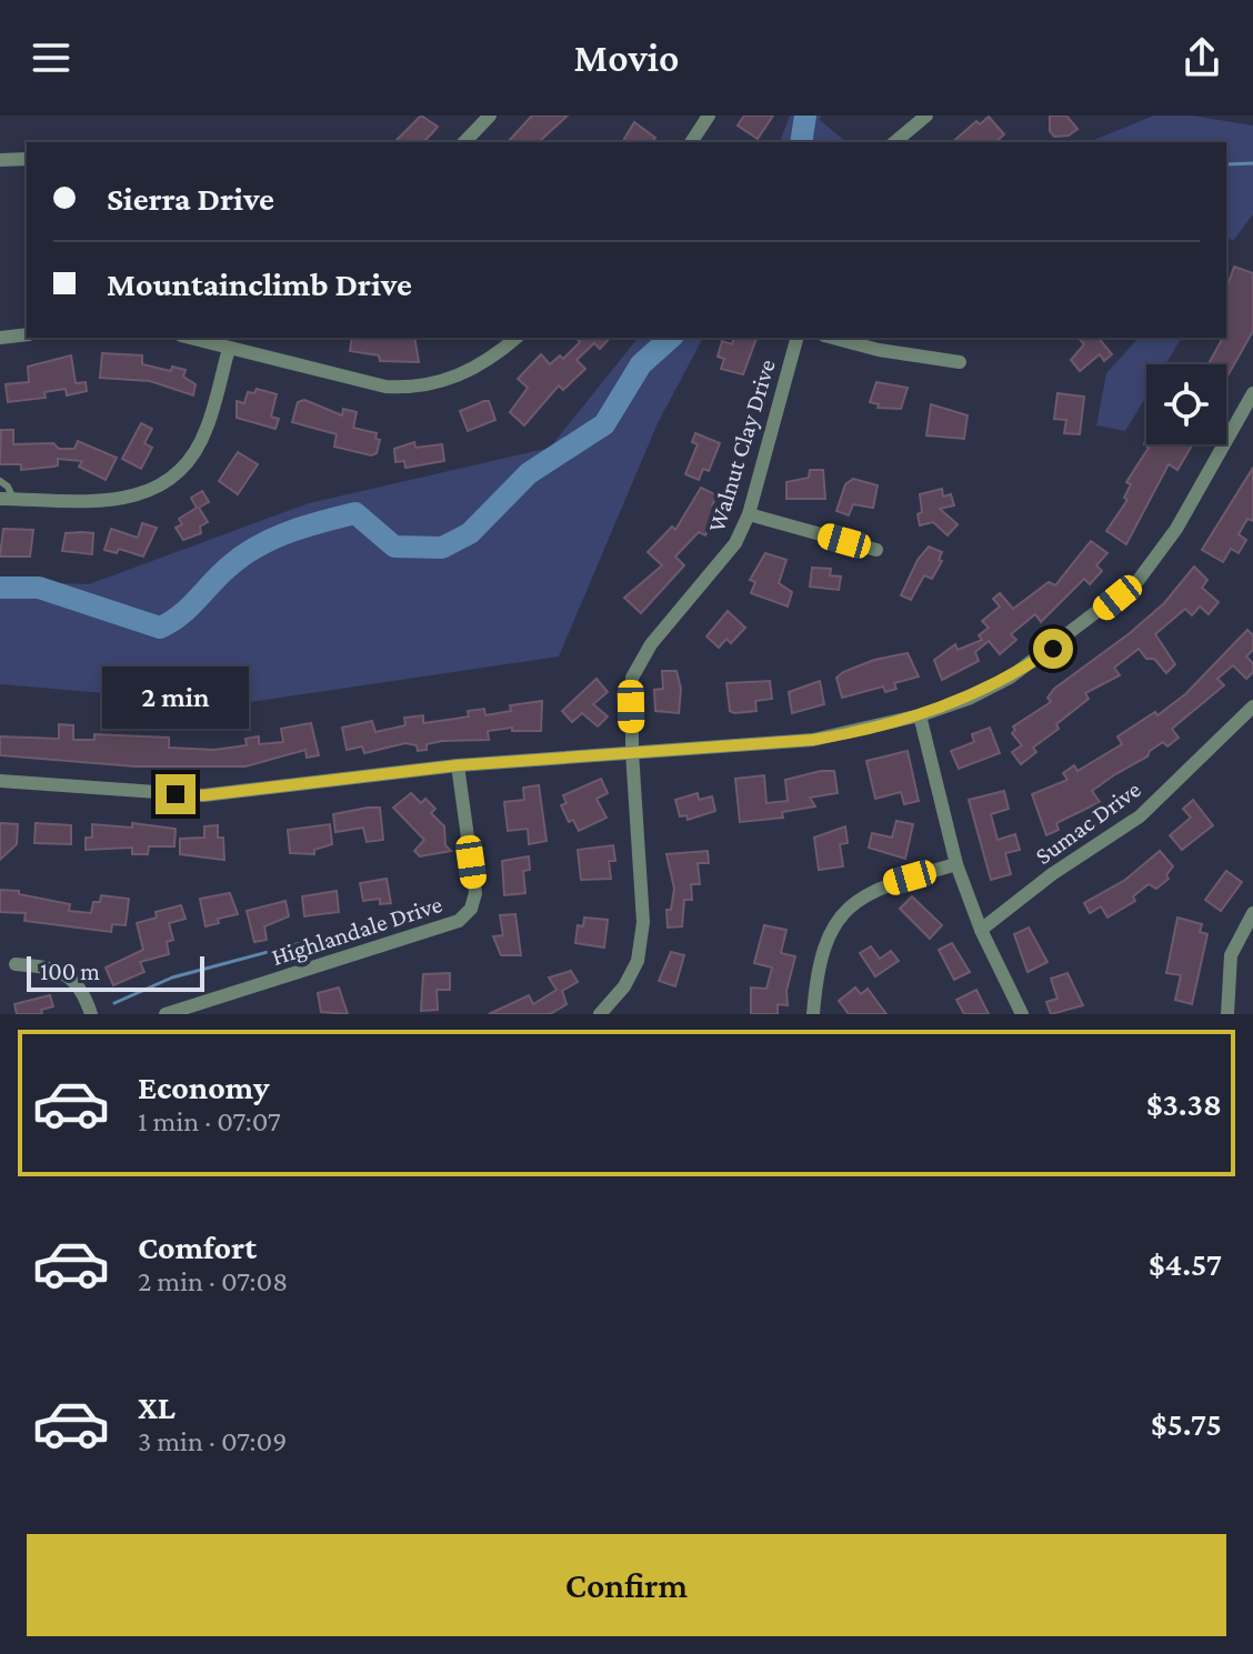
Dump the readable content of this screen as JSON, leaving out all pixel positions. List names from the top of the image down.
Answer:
{
  "streets": {
    "street": ["Walnut Clay Drive", "Sumac Drive", "Highlandale Drive"]
  },
  "scale_bar": "100 m",
  "page": {
    "header": "Movio",
    "banner": ["Sierra Drive", "Mountainclimb Drive"],
    "bubble": "2 min",
    "scale": "100 m",
    "list": [
      {
        "name": "Economy",
        "note": "1 min · 07:07",
        "value": "$3.38"
      },
      {
        "name": "Comfort",
        "note": "2 min · 07:08",
        "value": "$4.57"
      },
      {
        "name": "XL",
        "note": "3 min · 07:09",
        "value": "$5.75"
      }
    ],
    "buttons": "Confirm"
  }
}
